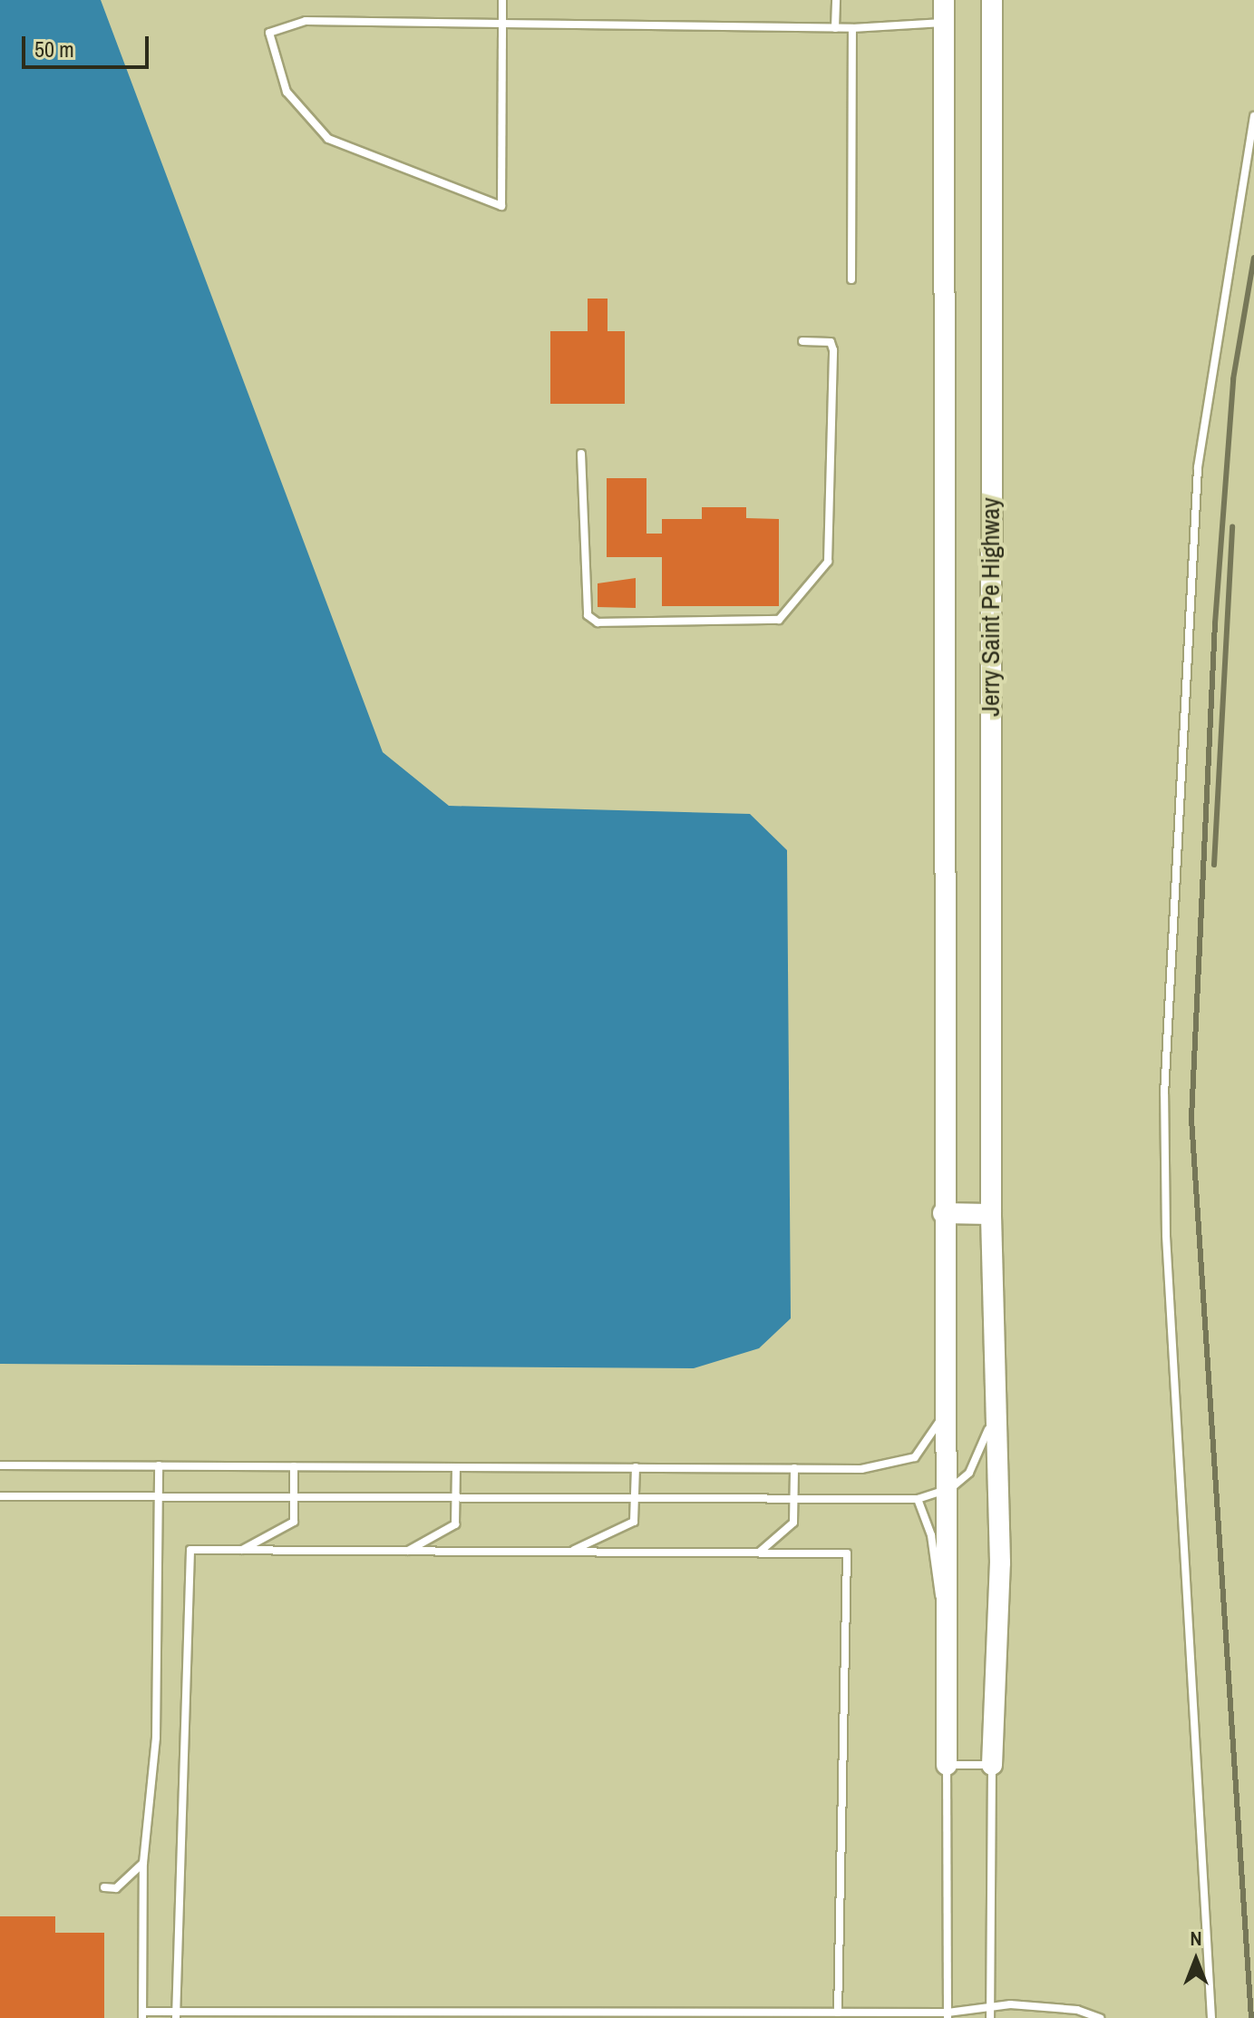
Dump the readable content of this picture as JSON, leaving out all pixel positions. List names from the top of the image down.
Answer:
{
  "streets": {
    "main road": ["Jerry Saint Pe Highway"]
  },
  "scale_bar": "50 m",
  "north": "top"
}
